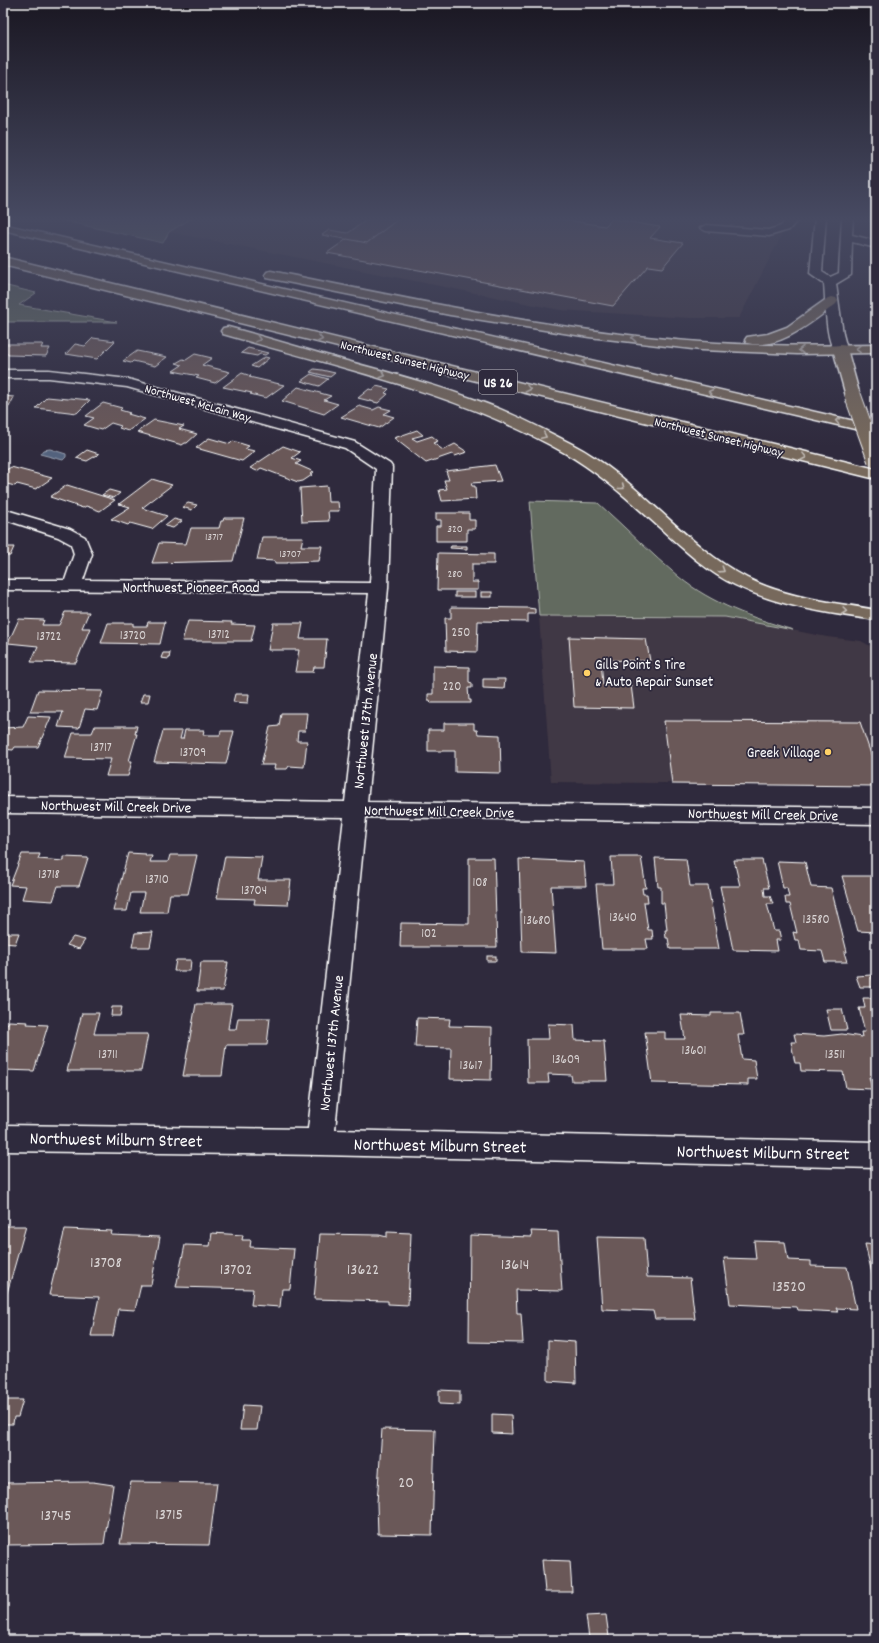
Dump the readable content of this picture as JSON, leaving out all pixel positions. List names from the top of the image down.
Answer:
{
  "streets": {
    "main road": ["Northwest Sunset Highway", "US 26"],
    "street": [
      "Northwest McLain Way",
      "Northwest Pioneer Road",
      "Northwest 137th Avenue",
      "Northwest Mill Creek Drive",
      "Northwest Milburn Street"
    ]
  },
  "crossings": [
    ["Northwest McLain Way", "Northwest 137th Avenue"],
    ["Northwest Pioneer Road", "Northwest 137th Avenue"],
    ["Northwest 137th Avenue", "Northwest Mill Creek Drive"],
    ["Northwest 137th Avenue", "Northwest Milburn Street"]
  ],
  "places": ["Gills Point S Tire & Auto Repair Sunset", "Greek Village"],
  "house_numbers": [
    "320",
    "13717",
    "13707",
    "280",
    "250",
    "13712",
    "13720",
    "13722",
    "220",
    "13717",
    "13709",
    "13718",
    "13710",
    "108",
    "13704",
    "13640",
    "13580",
    "13680",
    "102",
    "13601",
    "13711",
    "13511",
    "13609",
    "13617",
    "13708",
    "13614",
    "13702",
    "13622",
    "13520",
    "20",
    "13715",
    "13745"
  ]
}
